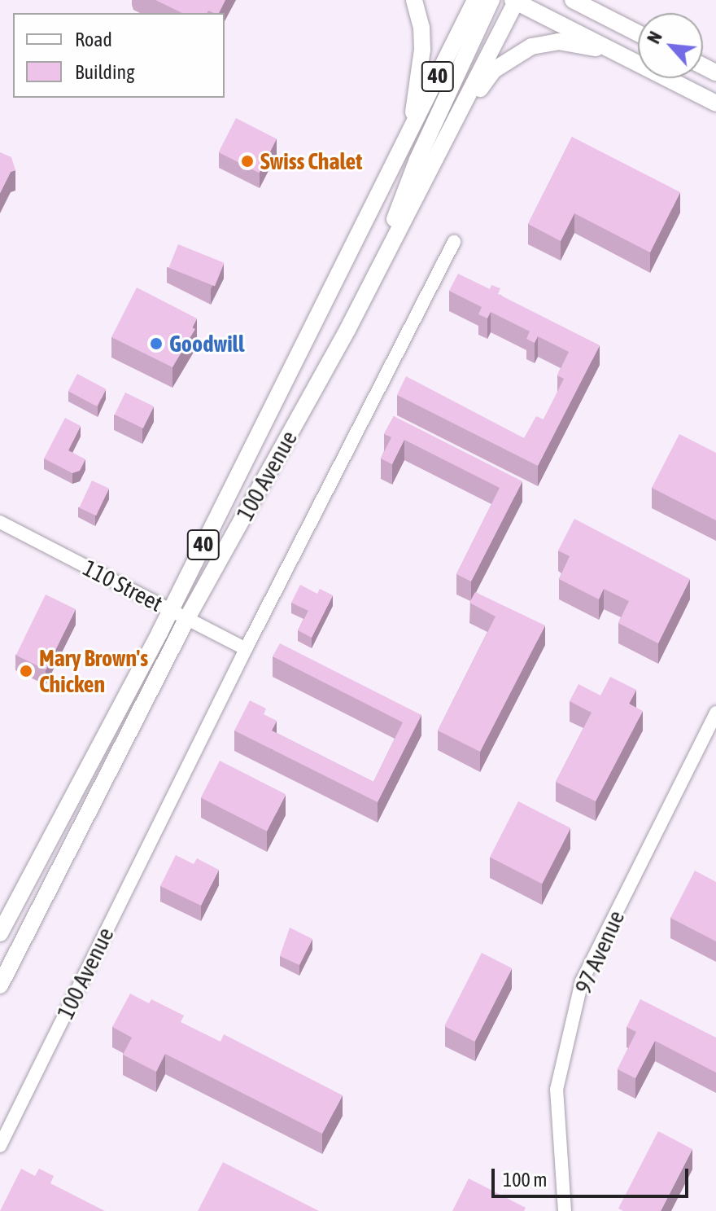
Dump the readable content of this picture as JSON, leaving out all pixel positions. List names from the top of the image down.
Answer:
{
  "streets": {
    "main road": ["40", "100 Avenue"],
    "street": ["110 Street", "97 Avenue"]
  },
  "crossings": [
    ["100 Avenue", "110 Street"]
  ],
  "places": ["Swiss Chalet", "Goodwill", "Mary Brown's Chicken"],
  "legend": ["Road", "Building"],
  "scale_bar": "100 m",
  "north": "top left"
}
